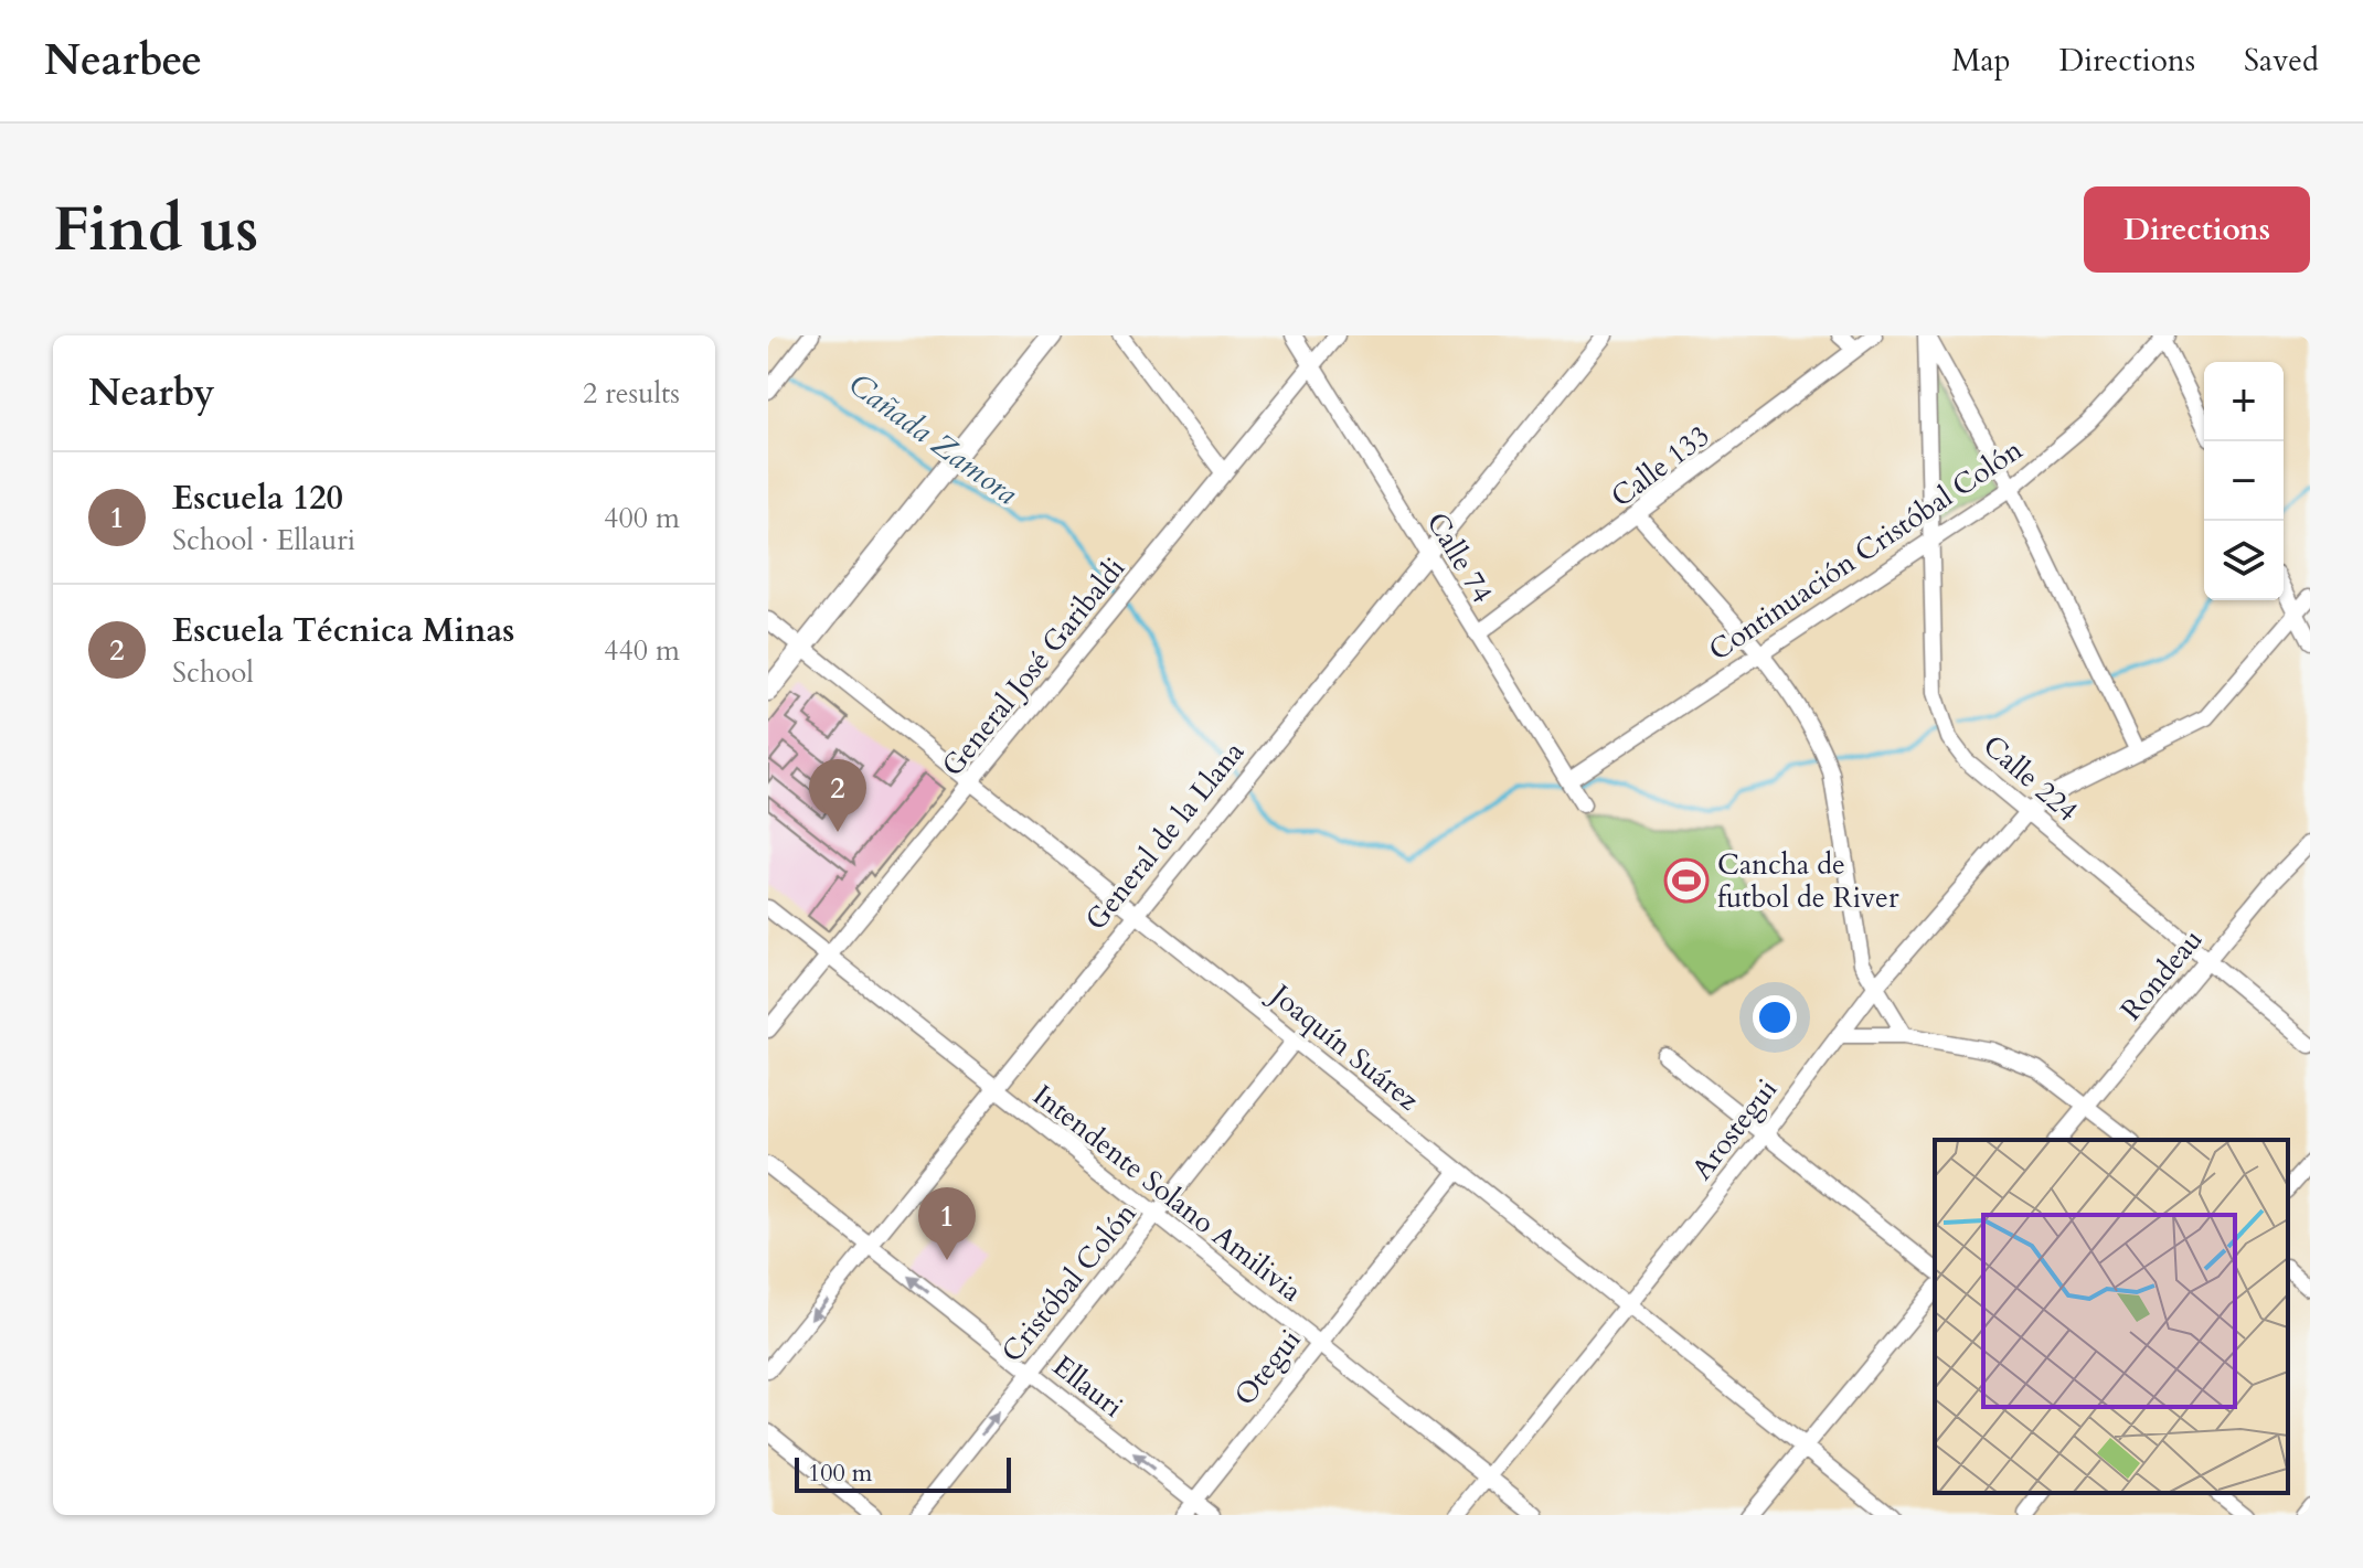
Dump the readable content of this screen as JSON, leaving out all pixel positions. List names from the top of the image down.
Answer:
{
  "streets": {
    "street": [
      "Calle 133",
      "Continuación Cristóbal Colón",
      "Calle 74",
      "General José Garibaldi",
      "Calle 224",
      "General de la Llana",
      "Rondeau",
      "Joaquín Suárez",
      "Arostegui",
      "Intendente Solano Amilivia",
      "Cristóbal Colón",
      "Otegui",
      "Ellauri"
    ]
  },
  "crossings": [
    ["Calle 133", "Calle 74"],
    ["Continuación Cristóbal Colón", "Calle 74"],
    ["Continuación Cristóbal Colón", "Calle 224"],
    ["Calle 74", "General José Garibaldi"],
    ["Calle 74", "General de la Llana"],
    ["General José Garibaldi", "Joaquín Suárez"],
    ["General José Garibaldi", "Intendente Solano Amilivia"],
    ["Calle 224", "Rondeau"],
    ["Calle 224", "Arostegui"],
    ["General de la Llana", "Joaquín Suárez"],
    ["General de la Llana", "Intendente Solano Amilivia"],
    ["General de la Llana", "Ellauri"],
    ["Joaquín Suárez", "Arostegui"],
    ["Joaquín Suárez", "Cristóbal Colón"],
    ["Joaquín Suárez", "Otegui"],
    ["Arostegui", "Intendente Solano Amilivia"],
    ["Intendente Solano Amilivia", "Cristóbal Colón"],
    ["Intendente Solano Amilivia", "Otegui"],
    ["Cristóbal Colón", "Ellauri"],
    ["Otegui", "Ellauri"]
  ],
  "one_way": ["Ellauri"],
  "water": ["Cañada Zamora"],
  "places": {
    "sports": ["Cancha de futbol de River"]
  },
  "scale_bar": "100 m",
  "page": {
    "header": "Nearbee",
    "nav": ["Map", "Directions", "Saved"],
    "buttons": "Directions",
    "title": "Find us",
    "heading": ["Nearby", "2 results"],
    "map_buttons": ["+", "−"],
    "list": [
      {
        "mark": "1",
        "name": "Escuela 120",
        "note": "School · Ellauri",
        "value": "400 m"
      },
      {
        "mark": "2",
        "name": "Escuela Técnica Minas",
        "note": "School",
        "value": "440 m"
      }
    ],
    "pins": ["2", "1"],
    "scale": "100 m"
  }
}
